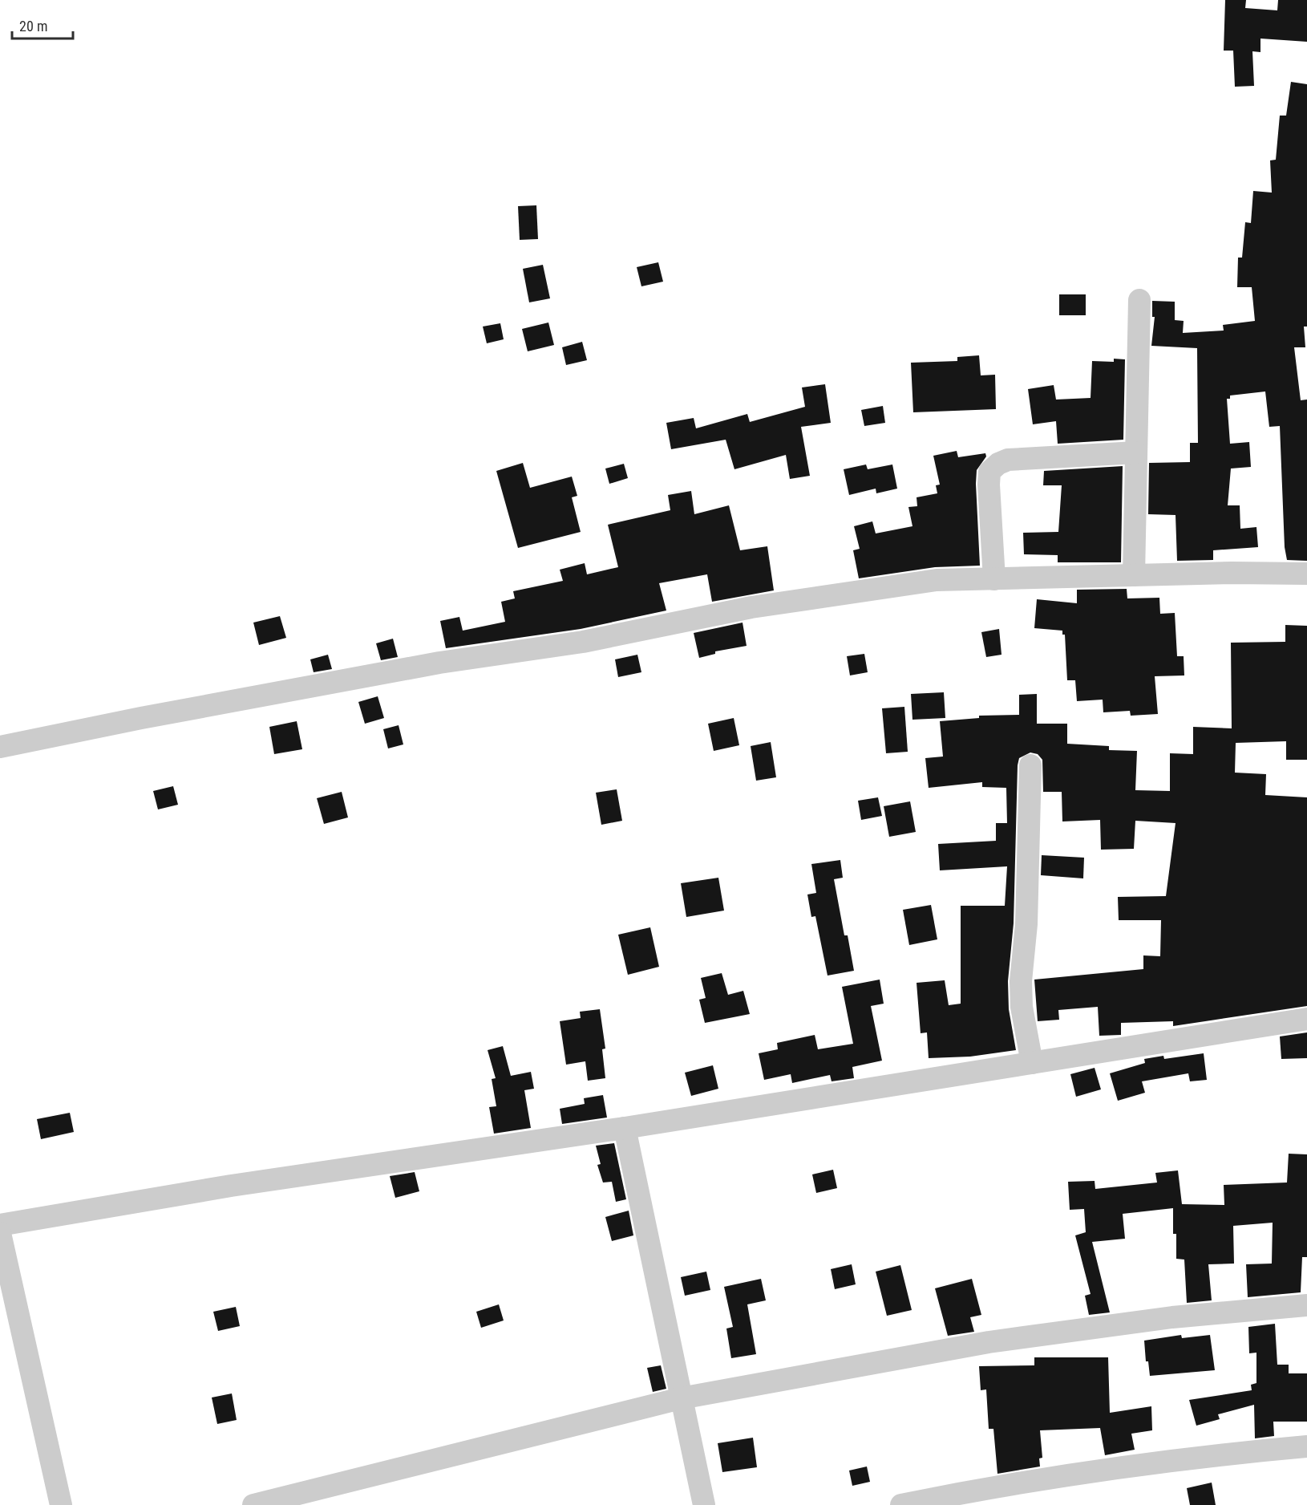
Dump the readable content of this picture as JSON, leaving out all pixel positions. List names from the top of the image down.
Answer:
{
  "scale_bar": "20 m"
}
